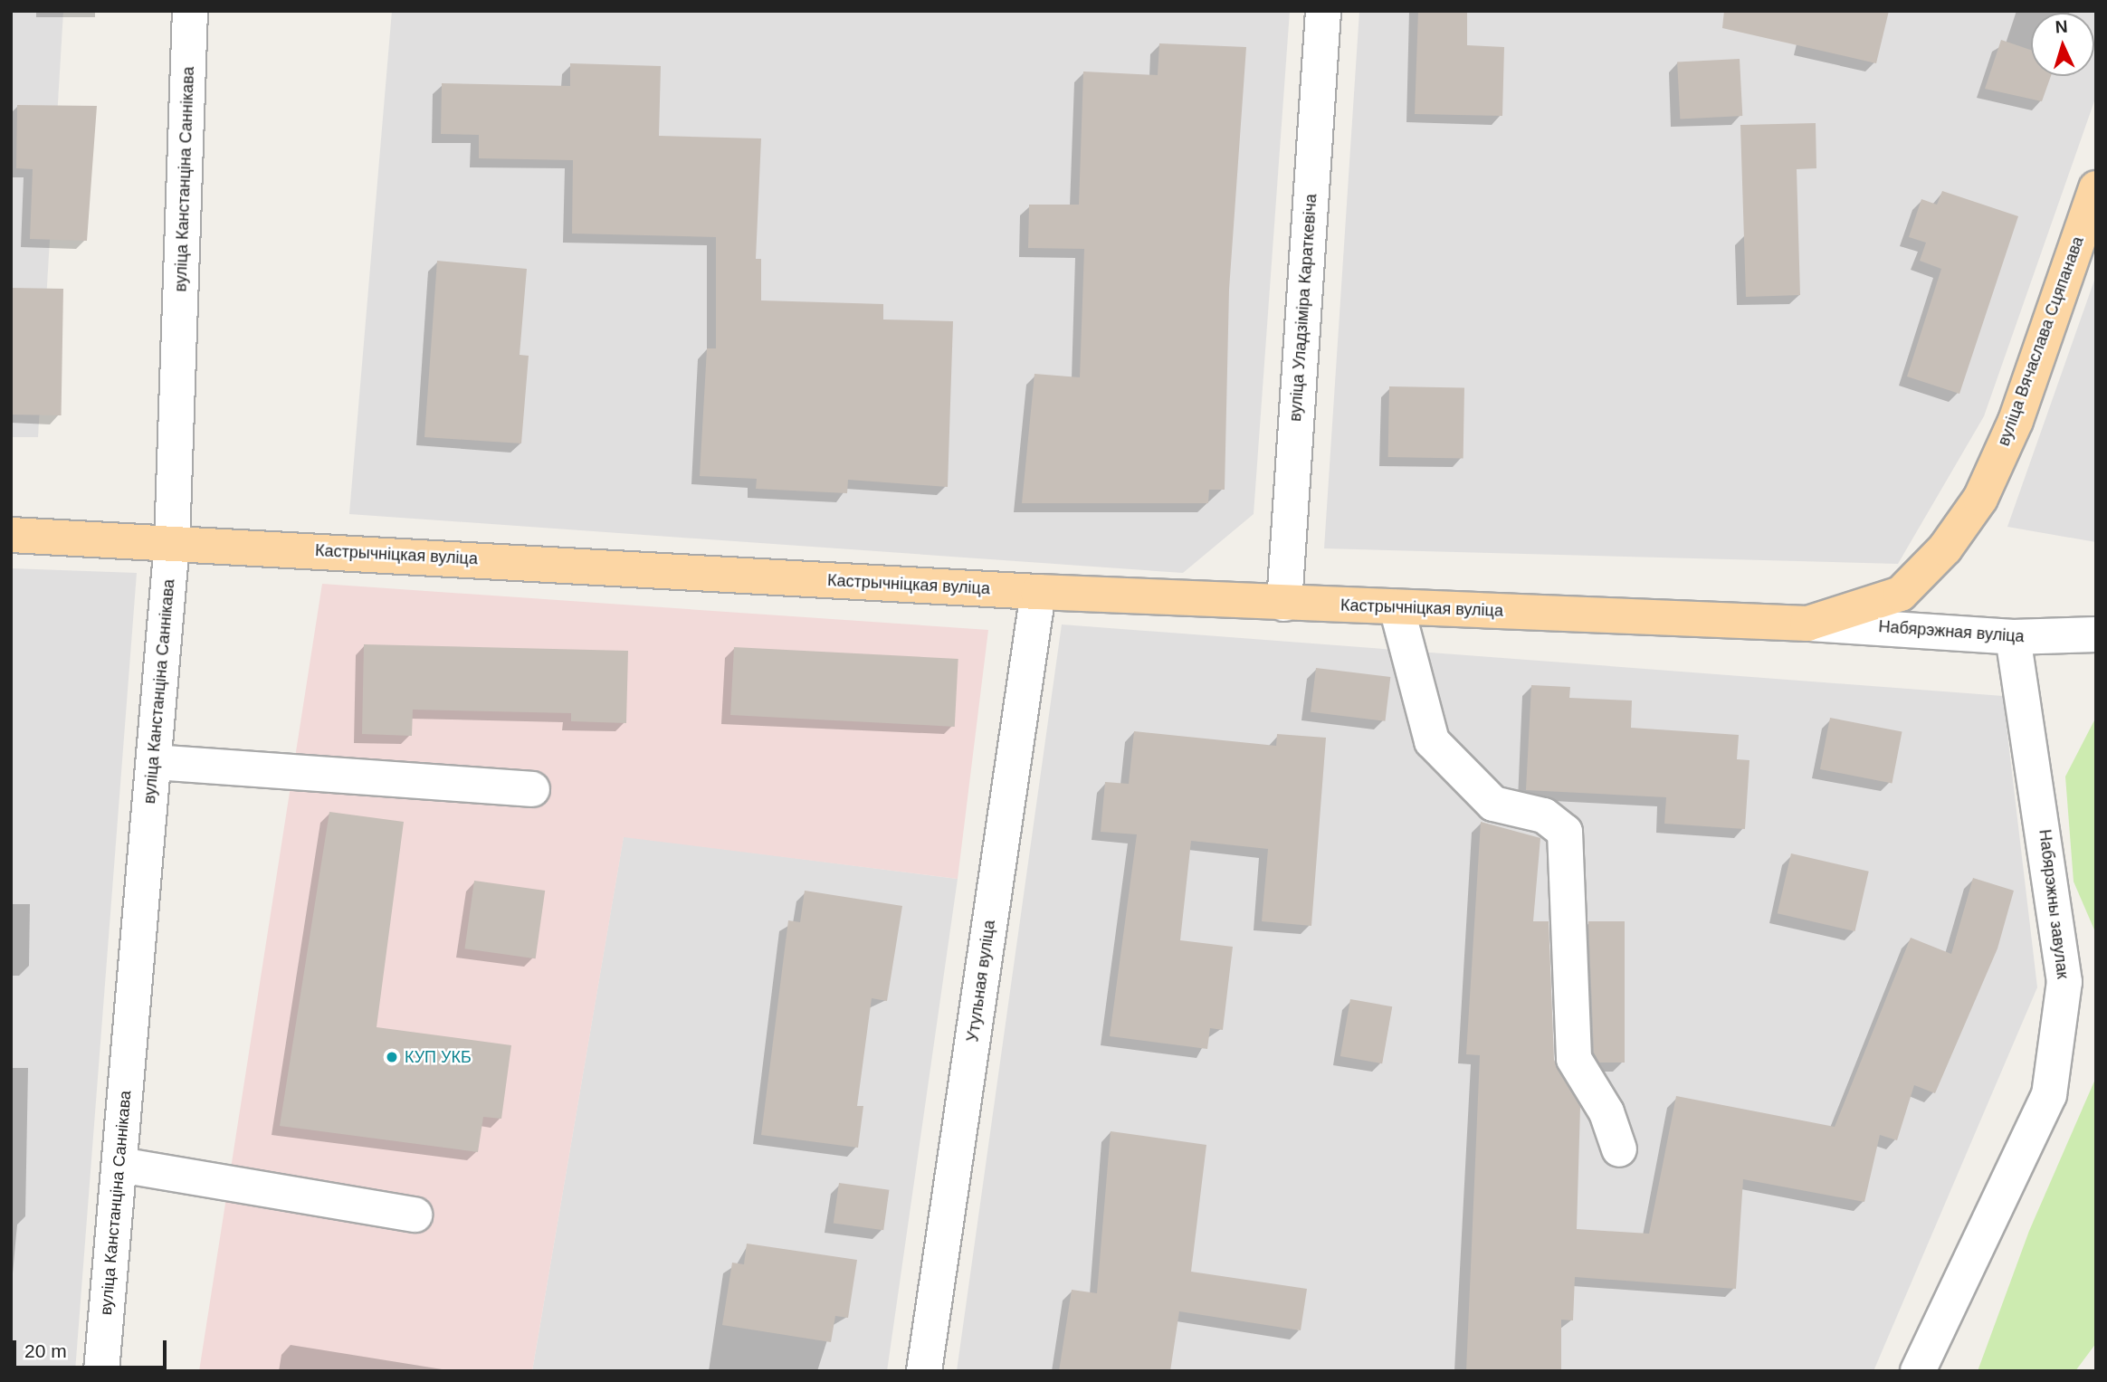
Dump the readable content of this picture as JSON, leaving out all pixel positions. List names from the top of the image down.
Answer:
{
  "streets": {
    "main road": ["вуліца Вячаслава Сцяпанава", "Кастрычніцкая вуліца"],
    "street": [
      "вуліца Канстанціна Саннікава",
      "вуліца Уладзіміра Караткевіча",
      "Набярэжная вуліца",
      "Набярэжны завулак",
      "Утульная вуліца"
    ]
  },
  "crossings": [
    ["вуліца Канстанціна Саннікава", "Кастрычніцкая вуліца"],
    ["вуліца Уладзіміра Караткевіча", "Кастрычніцкая вуліца"],
    ["вуліца Вячаслава Сцяпанава", "Кастрычніцкая вуліца"],
    ["вуліца Вячаслава Сцяпанава", "Набярэжная вуліца"],
    ["Кастрычніцкая вуліца", "Набярэжная вуліца"],
    ["Кастрычніцкая вуліца", "Утульная вуліца"],
    ["Набярэжная вуліца", "Набярэжны завулак"]
  ],
  "places": ["КУП УКБ"],
  "scale_bar": "20 m",
  "north": "top"
}
